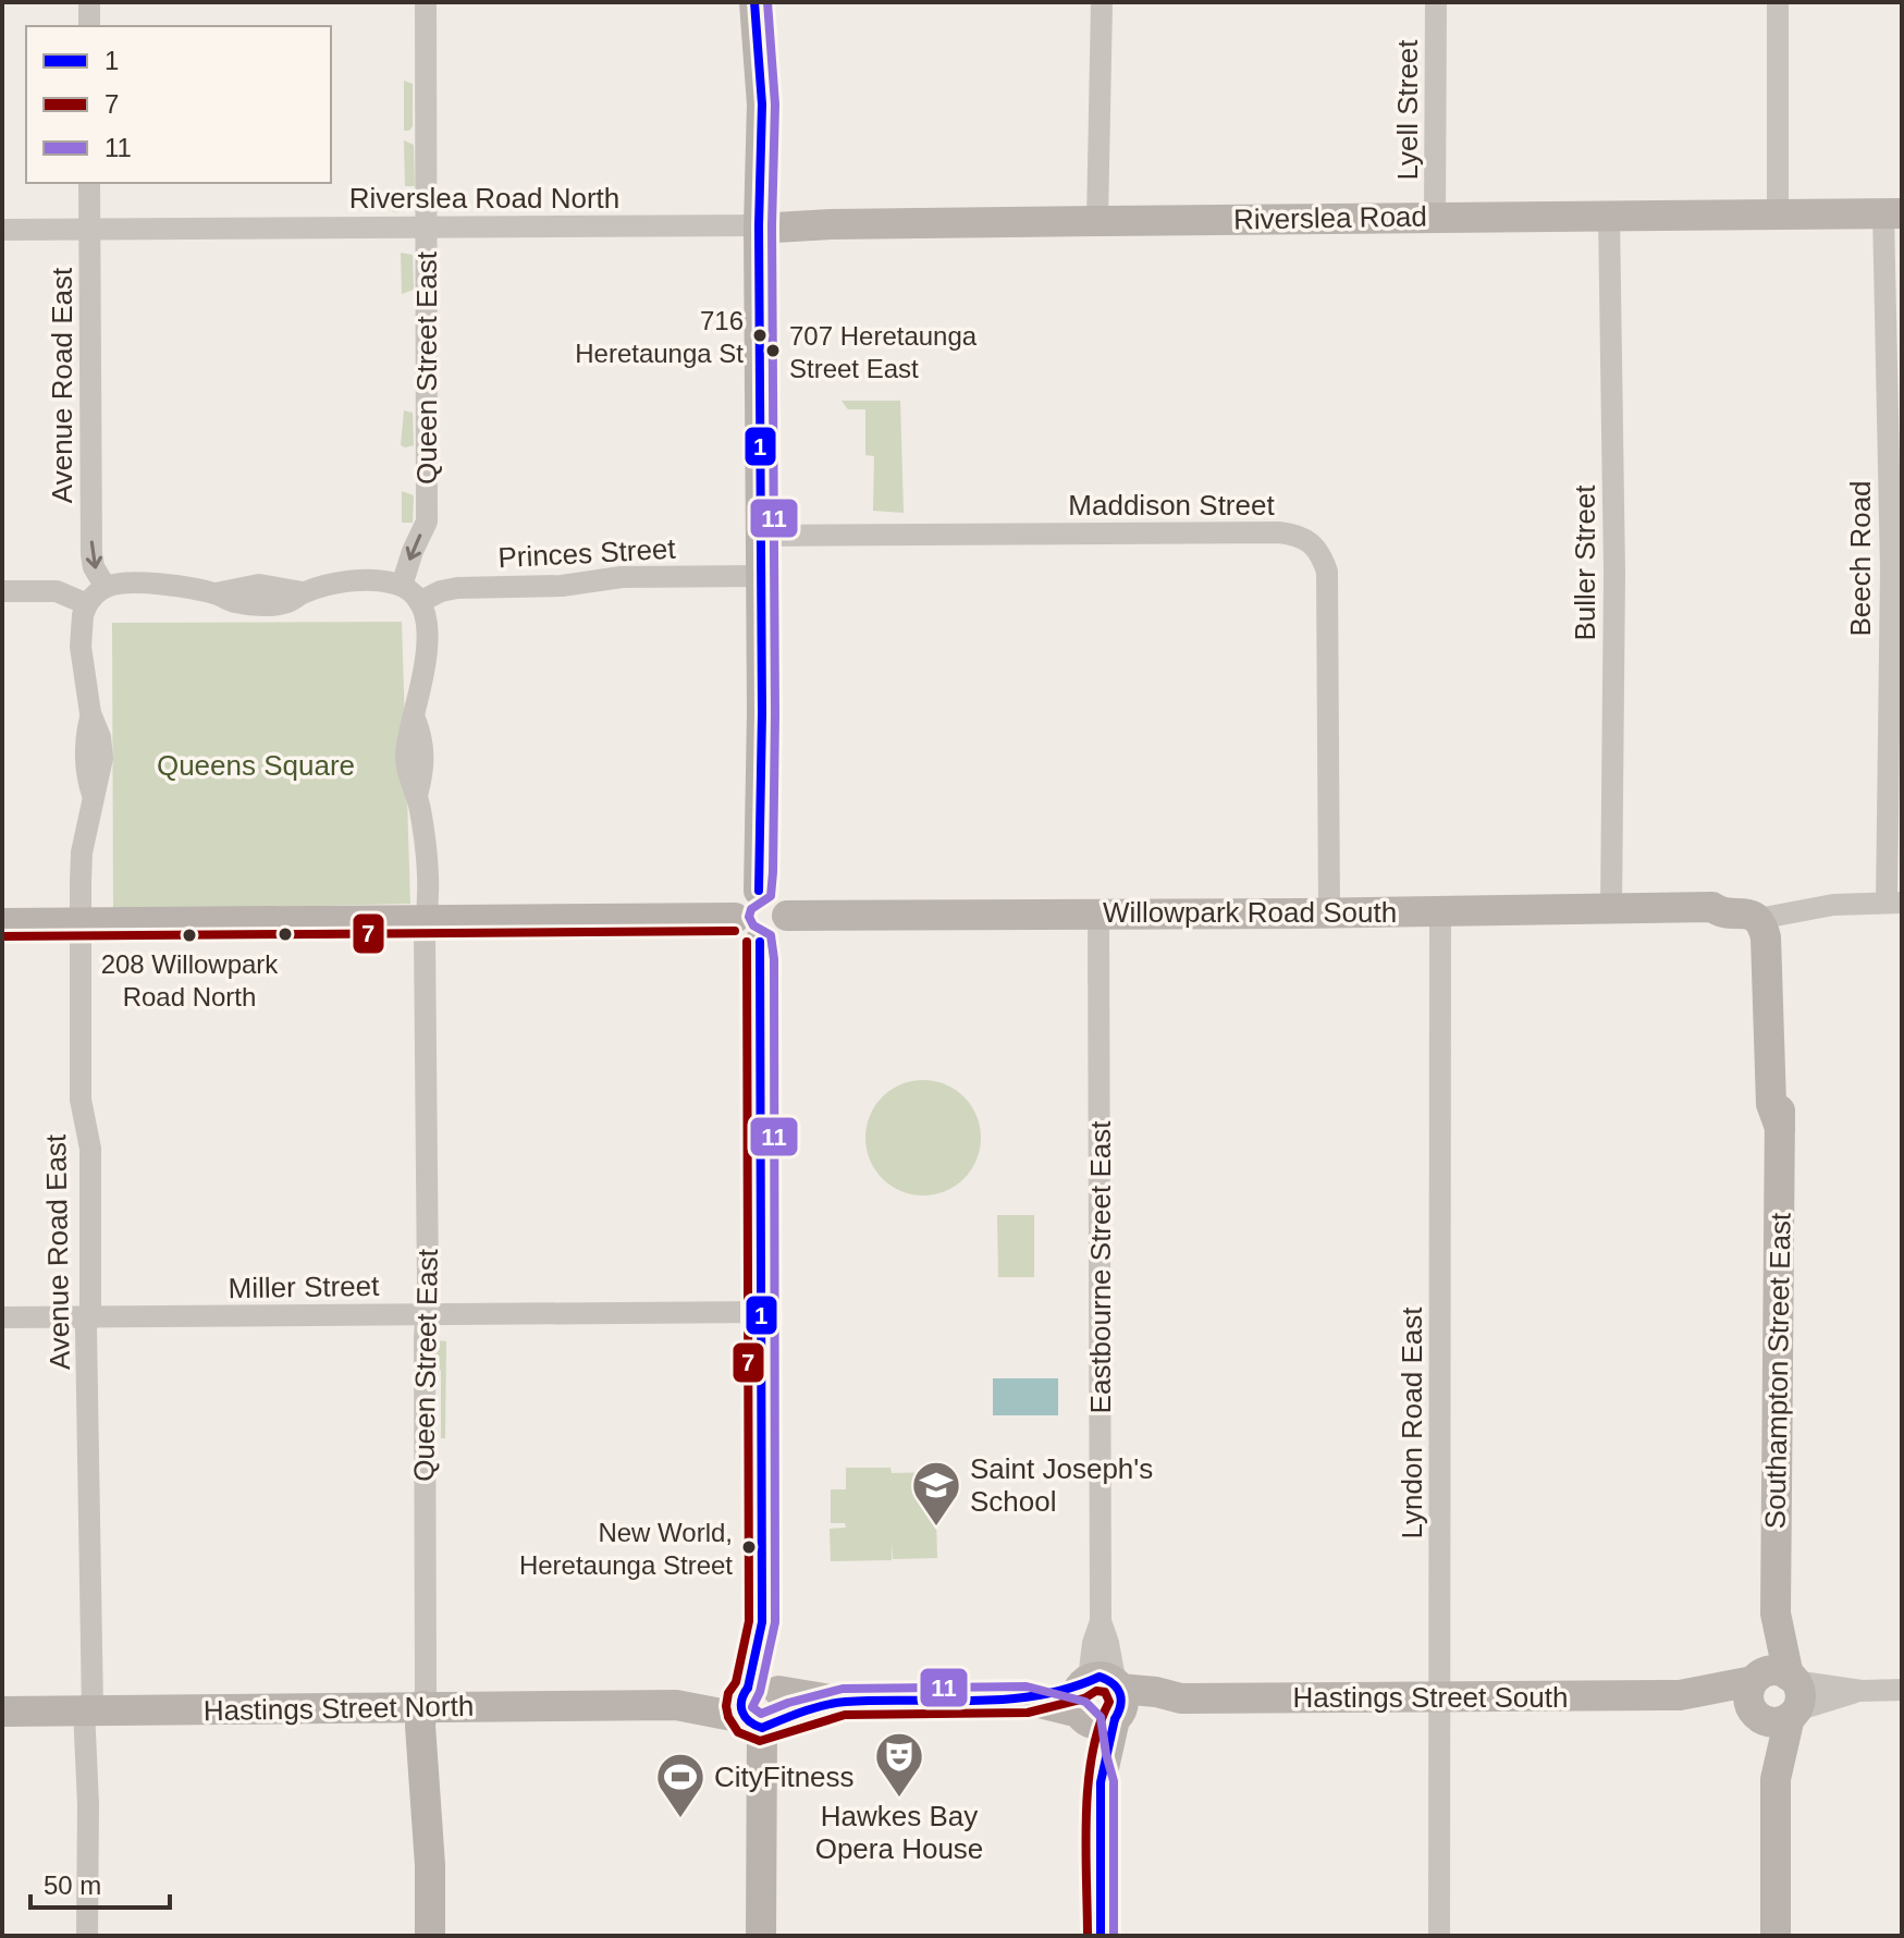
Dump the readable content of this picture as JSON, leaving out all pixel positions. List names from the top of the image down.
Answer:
{
  "streets": {
    "main road": [
      "Riverslea Road",
      "Queen Street East",
      "Willowpark Road South",
      "Eastbourne Street East",
      "Southampton Street East",
      "Hastings Street South",
      "Hastings Street North"
    ],
    "street": [
      "Lyell Street",
      "Riverslea Road North",
      "Avenue Road East",
      "Maddison Street",
      "Princes Street",
      "Beech Road",
      "Buller Street",
      "Miller Street",
      "Lyndon Road East"
    ]
  },
  "crossings": [
    ["Lyell Street", "Riverslea Road"],
    ["Riverslea Road North", "Riverslea Road"],
    ["Riverslea Road North", "Queen Street East"],
    ["Riverslea Road North", "Avenue Road East"],
    ["Riverslea Road", "Beech Road"],
    ["Riverslea Road", "Buller Street"],
    ["Queen Street East", "Princes Street"],
    ["Queen Street East", "Miller Street"],
    ["Queen Street East", "Hastings Street North"],
    ["Avenue Road East", "Miller Street"],
    ["Avenue Road East", "Hastings Street North"],
    ["Maddison Street", "Willowpark Road South"],
    ["Beech Road", "Willowpark Road South"],
    ["Buller Street", "Willowpark Road South"],
    ["Willowpark Road South", "Eastbourne Street East"],
    ["Willowpark Road South", "Southampton Street East"],
    ["Willowpark Road South", "Lyndon Road East"],
    ["Eastbourne Street East", "Hastings Street South"],
    ["Southampton Street East", "Hastings Street South"],
    ["Lyndon Road East", "Hastings Street South"],
    ["Hastings Street South", "Hastings Street North"]
  ],
  "parks": ["Queens Square"],
  "places": {
    "other": [
      "716 Heretaunga St",
      "707 Heretaunga Street East",
      "208 Willowpark Road North",
      "New World, Heretaunga Street"
    ],
    "school or university": ["Saint Joseph's School"],
    "theatre": ["Hawkes Bay Opera House"],
    "sports": ["CityFitness"]
  },
  "lines": ["transit line 1", "transit line 11", "transit line 7"],
  "legend": ["1", "7", "11"],
  "scale_bar": "50 m"
}
